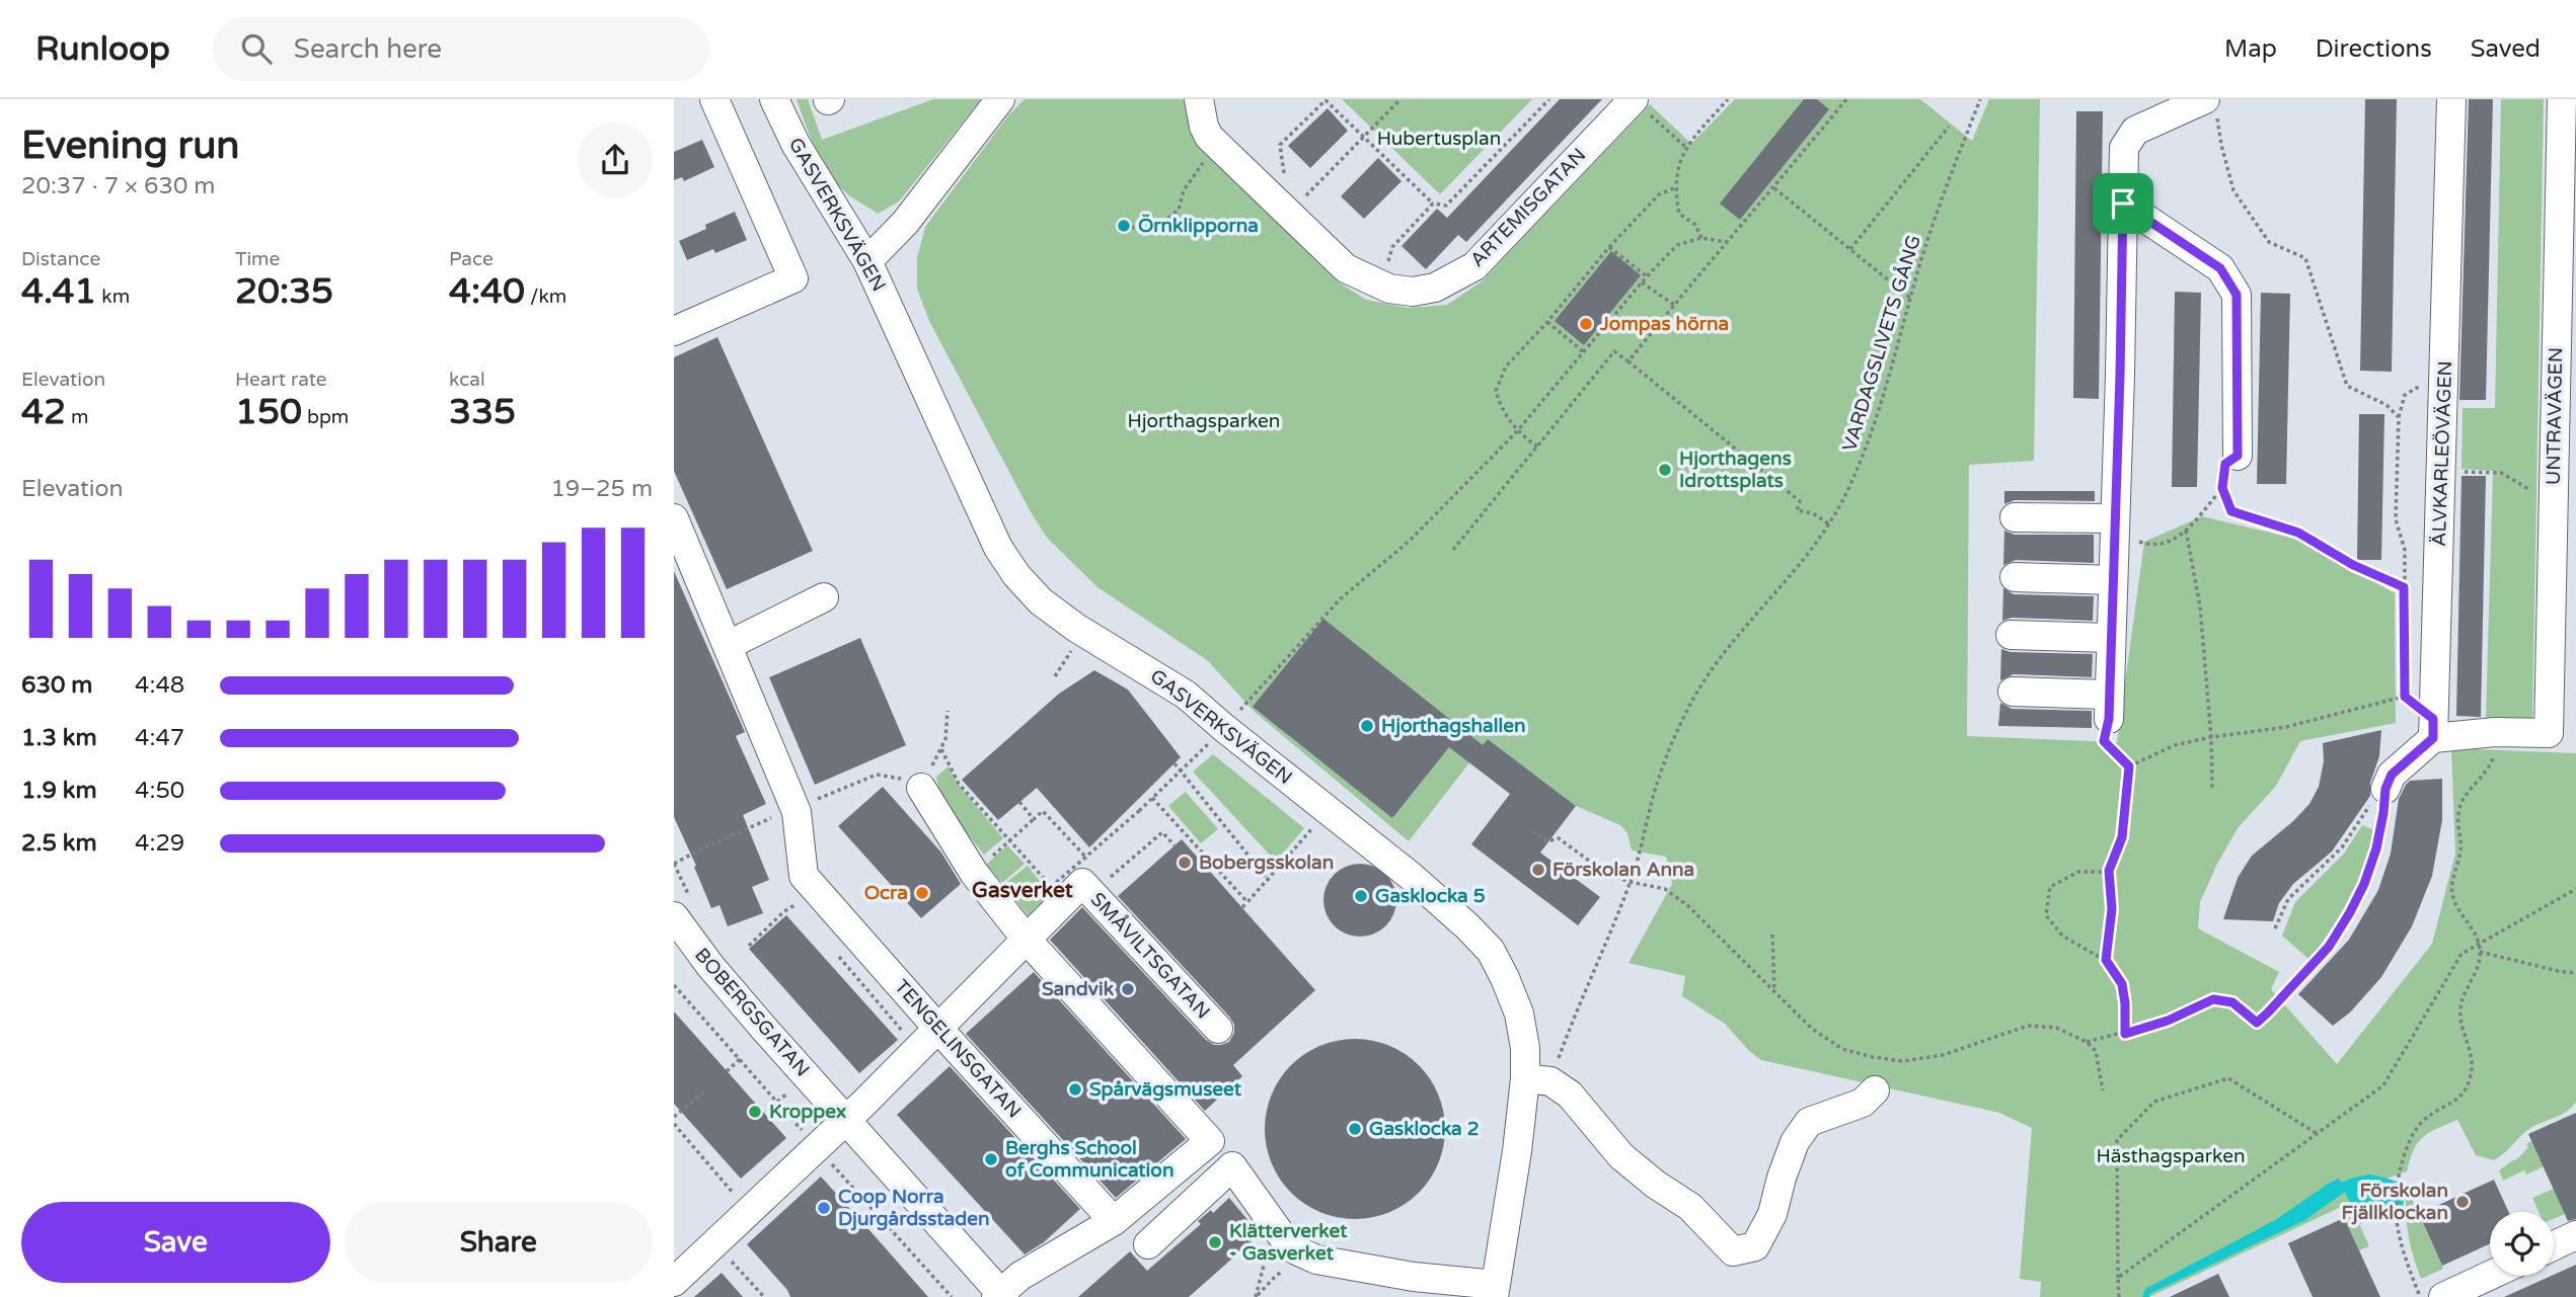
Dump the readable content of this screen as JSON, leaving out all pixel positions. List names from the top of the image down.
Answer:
{
  "streets": {
    "street": [
      "ARTEMISGATAN",
      "GASVERKSVÄGEN",
      "UNTRAVÄGEN",
      "ÄLVKARLEÖVÄGEN",
      "SMÅVILTSGATAN",
      "BOBERGSGATAN",
      "TENGELINSGATAN"
    ],
    "path": ["VARDAGSLIVETS GÅNG"]
  },
  "crossings": [
    ["GASVERKSVÄGEN", "VARDAGSLIVETS GÅNG"]
  ],
  "districts": ["Gasverket"],
  "parks": ["Hubertusplan", "Hjorthagsparken", "Hästhagsparken"],
  "places": [
    "Örnklipporna",
    "Jompas hörna",
    "Hjorthagens Idrottsplats",
    "Hjorthagshallen",
    "Bobergsskolan",
    "Förskolan Anna",
    "Ocra",
    "Gasklocka 5",
    "Sandvik",
    "Spårvägsmuseet",
    "Kroppex",
    "Gasklocka 2",
    "Berghs School of Communication",
    "Förskolan Fjällklockan",
    "Coop Norra Djurgårdsstaden",
    "Klätterverket - Gasverket"
  ],
  "page": {
    "header": "Runloop",
    "search": "Search here",
    "nav": ["Map", "Directions", "Saved"],
    "heading": ["Evening run", "20:37 · 7 × 630 m"],
    "stats": [
      ["Distance", "4.41 km"],
      ["Time", "20:35"],
      ["Pace", "4:40 /km"],
      ["Elevation", "42 m"],
      ["Heart rate", "150 bpm"],
      ["kcal", "335"]
    ],
    "chart": ["Elevation", "19–25 m"],
    "list": [
      {
        "name": "630 m",
        "note": "4:48"
      },
      {
        "name": "1.3 km",
        "note": "4:47"
      },
      {
        "name": "1.9 km",
        "note": "4:50"
      },
      {
        "name": "2.5 km",
        "note": "4:29"
      }
    ],
    "buttons": ["Save", "Share"]
  }
}
